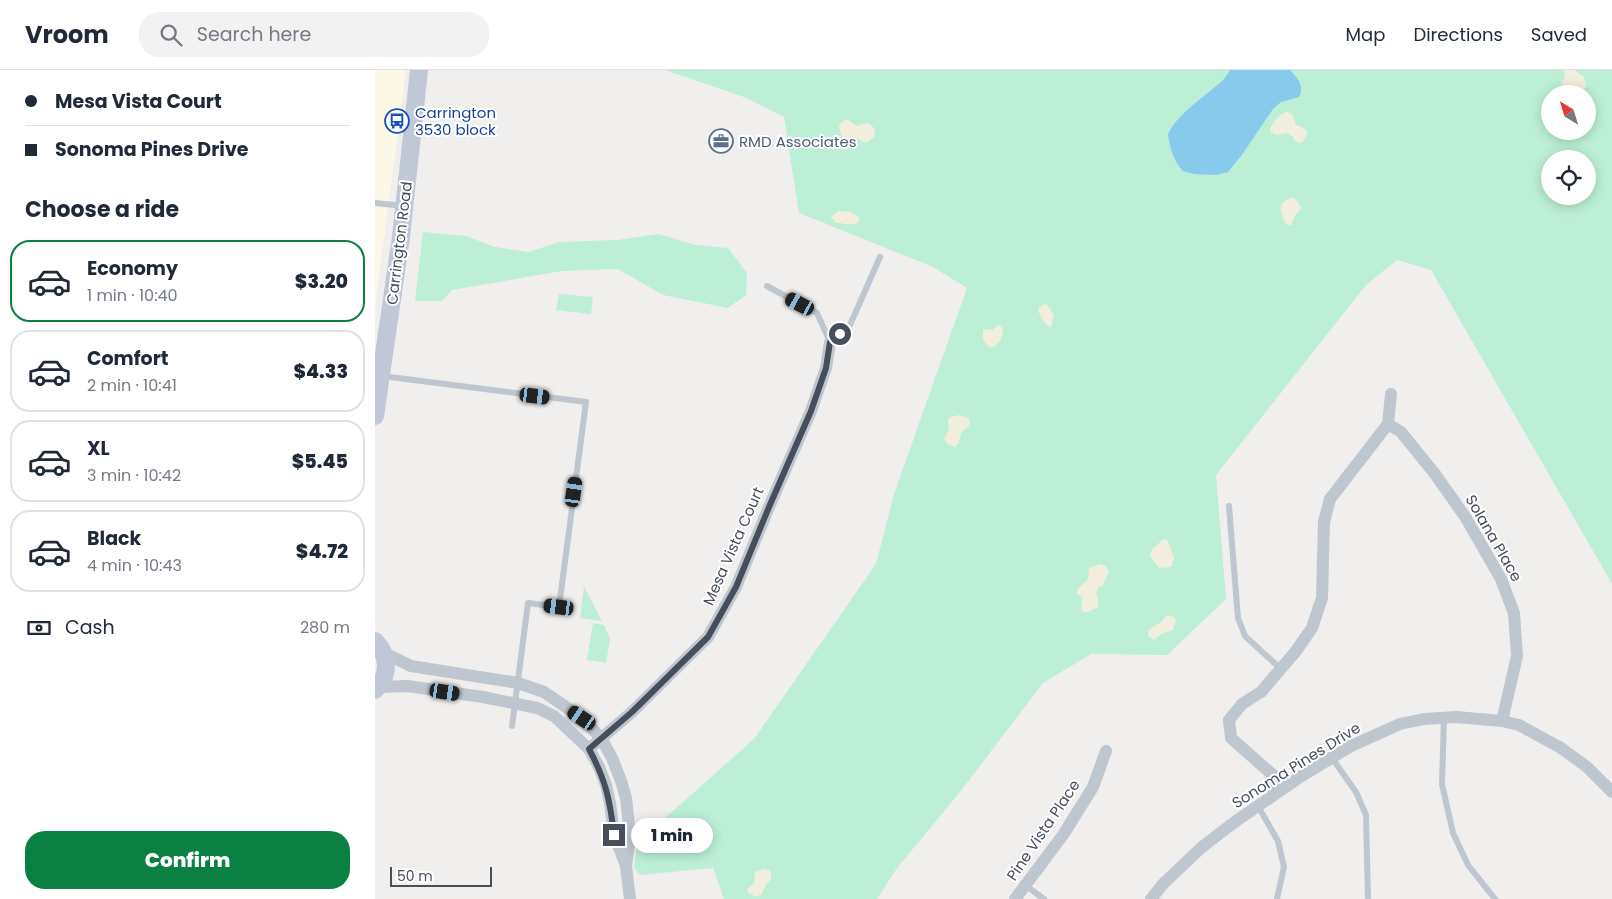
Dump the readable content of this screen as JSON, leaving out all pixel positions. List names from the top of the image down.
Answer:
{
  "streets": {
    "street": [
      "Carrington Road",
      "Solana Place",
      "Mesa Vista Court",
      "Sonoma Pines Drive",
      "Pine Vista Place"
    ]
  },
  "crossings": [
    ["Solana Place", "Sonoma Pines Drive"]
  ],
  "places": {
    "bus stop": ["Carrington 3530 block"],
    "office": ["RMD Associates"]
  },
  "scale_bar": "50 m",
  "north": "top left",
  "page": {
    "header": "Vroom",
    "search": "Search here",
    "nav": ["Map", "Directions", "Saved"],
    "banner": ["Mesa Vista Court", "Sonoma Pines Drive"],
    "heading": "Choose a ride",
    "list": [
      {
        "name": "Economy",
        "note": "1 min · 10:40",
        "value": "$3.20"
      },
      {
        "name": "Comfort",
        "note": "2 min · 10:41",
        "value": "$4.33"
      },
      {
        "name": "XL",
        "note": "3 min · 10:42",
        "value": "$5.45"
      },
      {
        "name": "Black",
        "note": "4 min · 10:43",
        "value": "$4.72"
      }
    ],
    "pay": ["Cash", "280 m"],
    "bubble": "1 min",
    "buttons": "Confirm",
    "scale": "50 m"
  }
}
